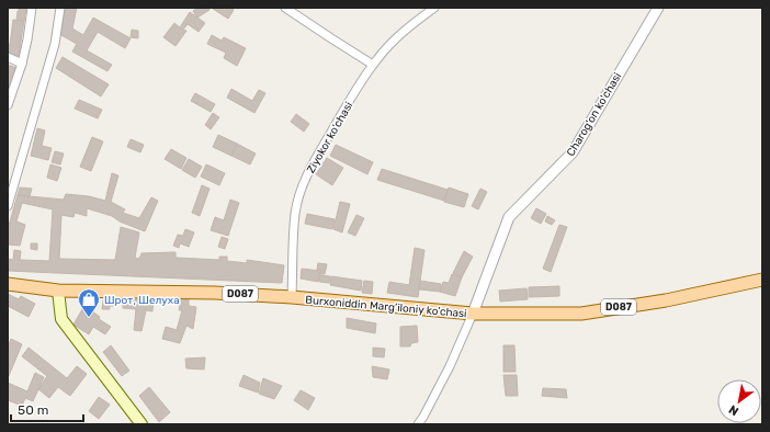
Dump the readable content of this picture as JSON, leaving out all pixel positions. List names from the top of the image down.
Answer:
{
  "streets": {
    "main road": ["D087", "Burxoniddin Marg’iloniy ko’chasi"],
    "street": ["Charog'on ko'chasi", "Ziyokor ko'chasi"]
  },
  "crossings": [
    ["Charog'on ko'chasi", "Burxoniddin Marg’iloniy ko’chasi"],
    ["Ziyokor ko'chasi", "Burxoniddin Marg’iloniy ko’chasi"]
  ],
  "places": {
    "shop": ["Шрот, Шелуха"]
  },
  "scale_bar": "50 m",
  "north": "bottom left"
}
